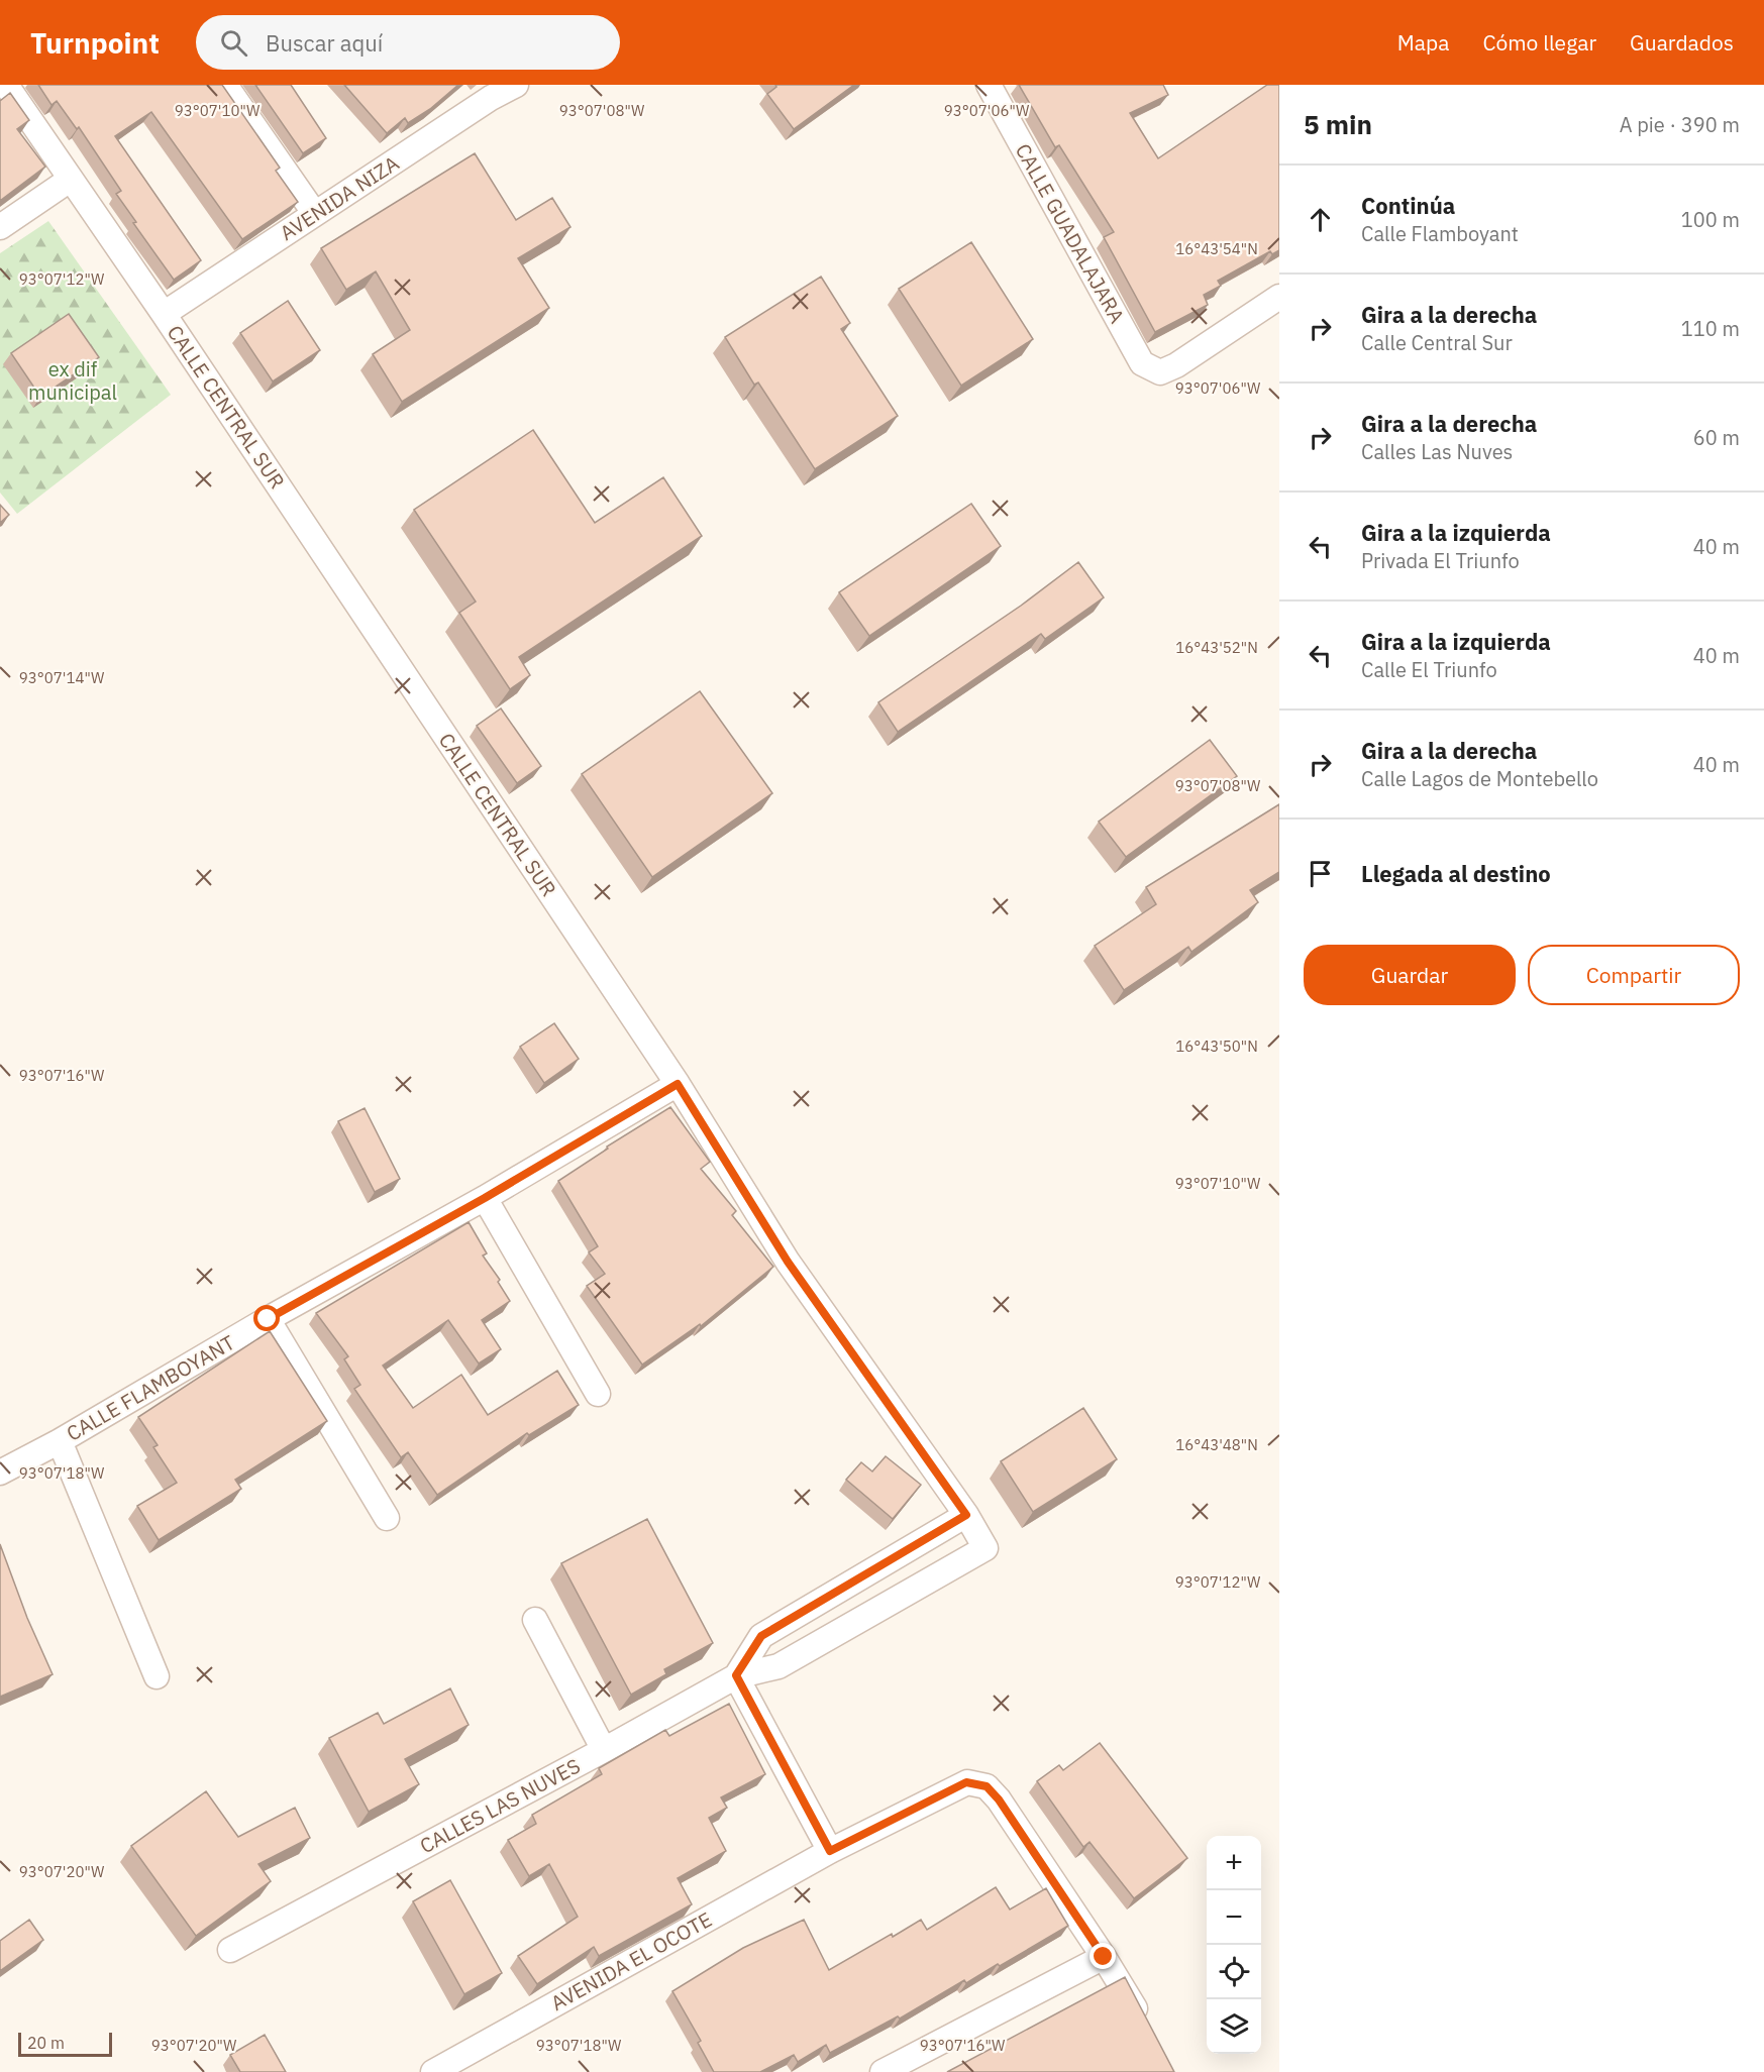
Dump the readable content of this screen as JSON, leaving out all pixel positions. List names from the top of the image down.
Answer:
{
  "streets": {
    "street": [
      "AVENIDA NIZA",
      "CALLE GUADALAJARA",
      "CALLE CENTRAL SUR",
      "CALLE FLAMBOYANT",
      "CALLES LAS NUVES",
      "AVENIDA EL OCOTE"
    ]
  },
  "crossings": [
    ["AVENIDA NIZA", "CALLE CENTRAL SUR"],
    ["CALLE CENTRAL SUR", "CALLE FLAMBOYANT"],
    ["CALLE CENTRAL SUR", "CALLES LAS NUVES"]
  ],
  "parks": ["ex dif municipal"],
  "scale_bar": "20 m",
  "page": {
    "header": "Turnpoint",
    "search": "Buscar aquí",
    "nav": ["Mapa", "Cómo llegar", "Guardados"],
    "heading": ["5 min", "A pie · 390 m"],
    "list": [
      ["Continúa", "Calle Flamboyant", "100 m"],
      ["Gira a la derecha", "Calle Central Sur", "110 m"],
      ["Gira a la derecha", "Calles Las Nuves", "60 m"],
      ["Gira a la izquierda", "Privada El Triunfo", "40 m"],
      ["Gira a la izquierda", "Calle El Triunfo", "40 m"],
      ["Gira a la derecha", "Calle Lagos de Montebello", "40 m"],
      "Llegada al destino"
    ],
    "buttons": ["Guardar", "Compartir"],
    "map_buttons": ["+", "−"],
    "scale": "20 m"
  },
  "coordinates": [
    "93°07'08\"W",
    "93°07'10\"W",
    "93°07'06\"W",
    "16°43'54\"N",
    "93°07'12\"W",
    "16°43'52\"N",
    "93°07'14\"W",
    "16°43'50\"N",
    "93°07'16\"W",
    "16°43'48\"N",
    "93°07'18\"W",
    "93°07'20\"W"
  ]
}
